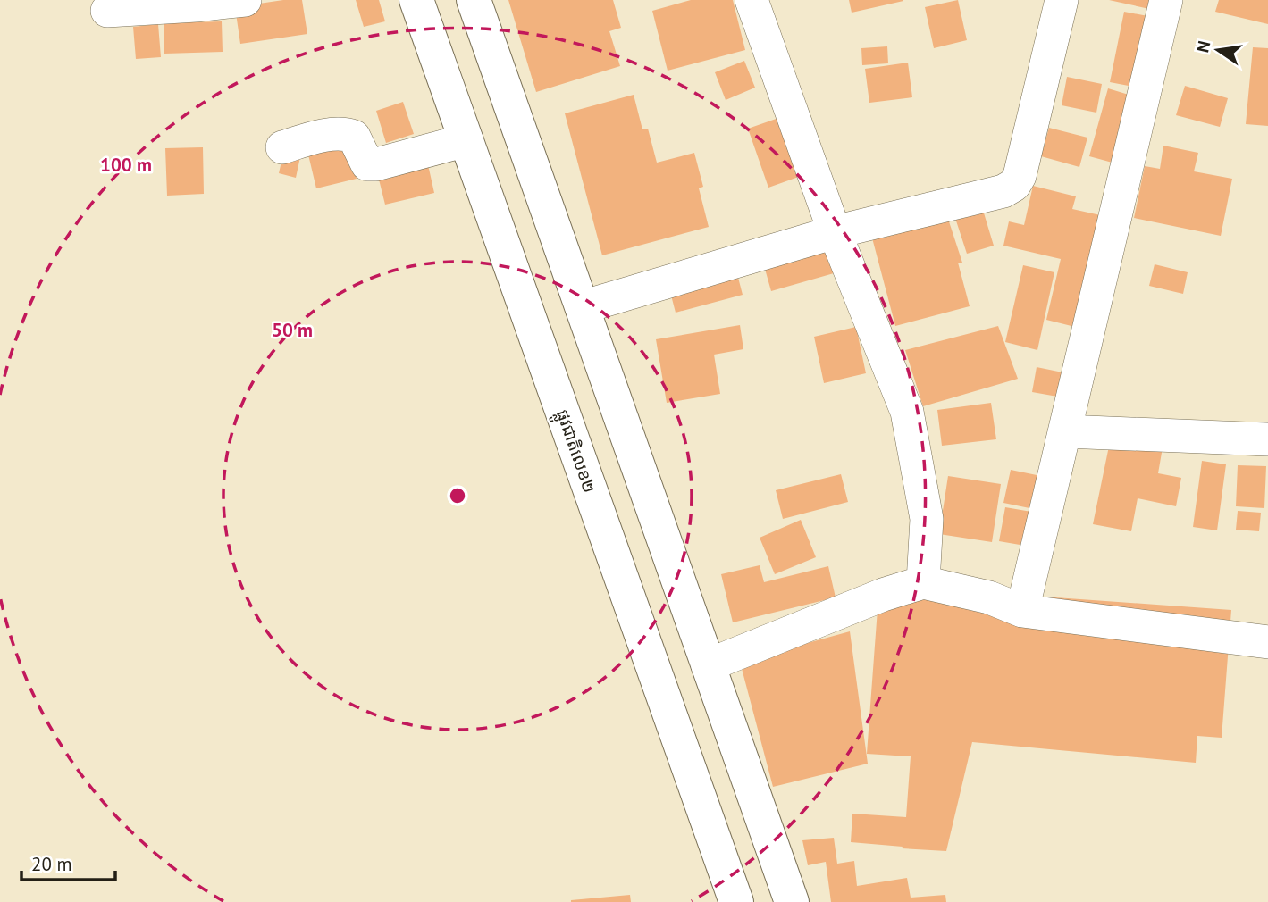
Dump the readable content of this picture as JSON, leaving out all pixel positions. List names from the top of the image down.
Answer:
{
  "streets": {
    "highway": ["ផ្លូវជាតិលេខ២"]
  },
  "scale_bar": "20 m",
  "north": "left",
  "rings": ["100 m", "50 m"]
}
